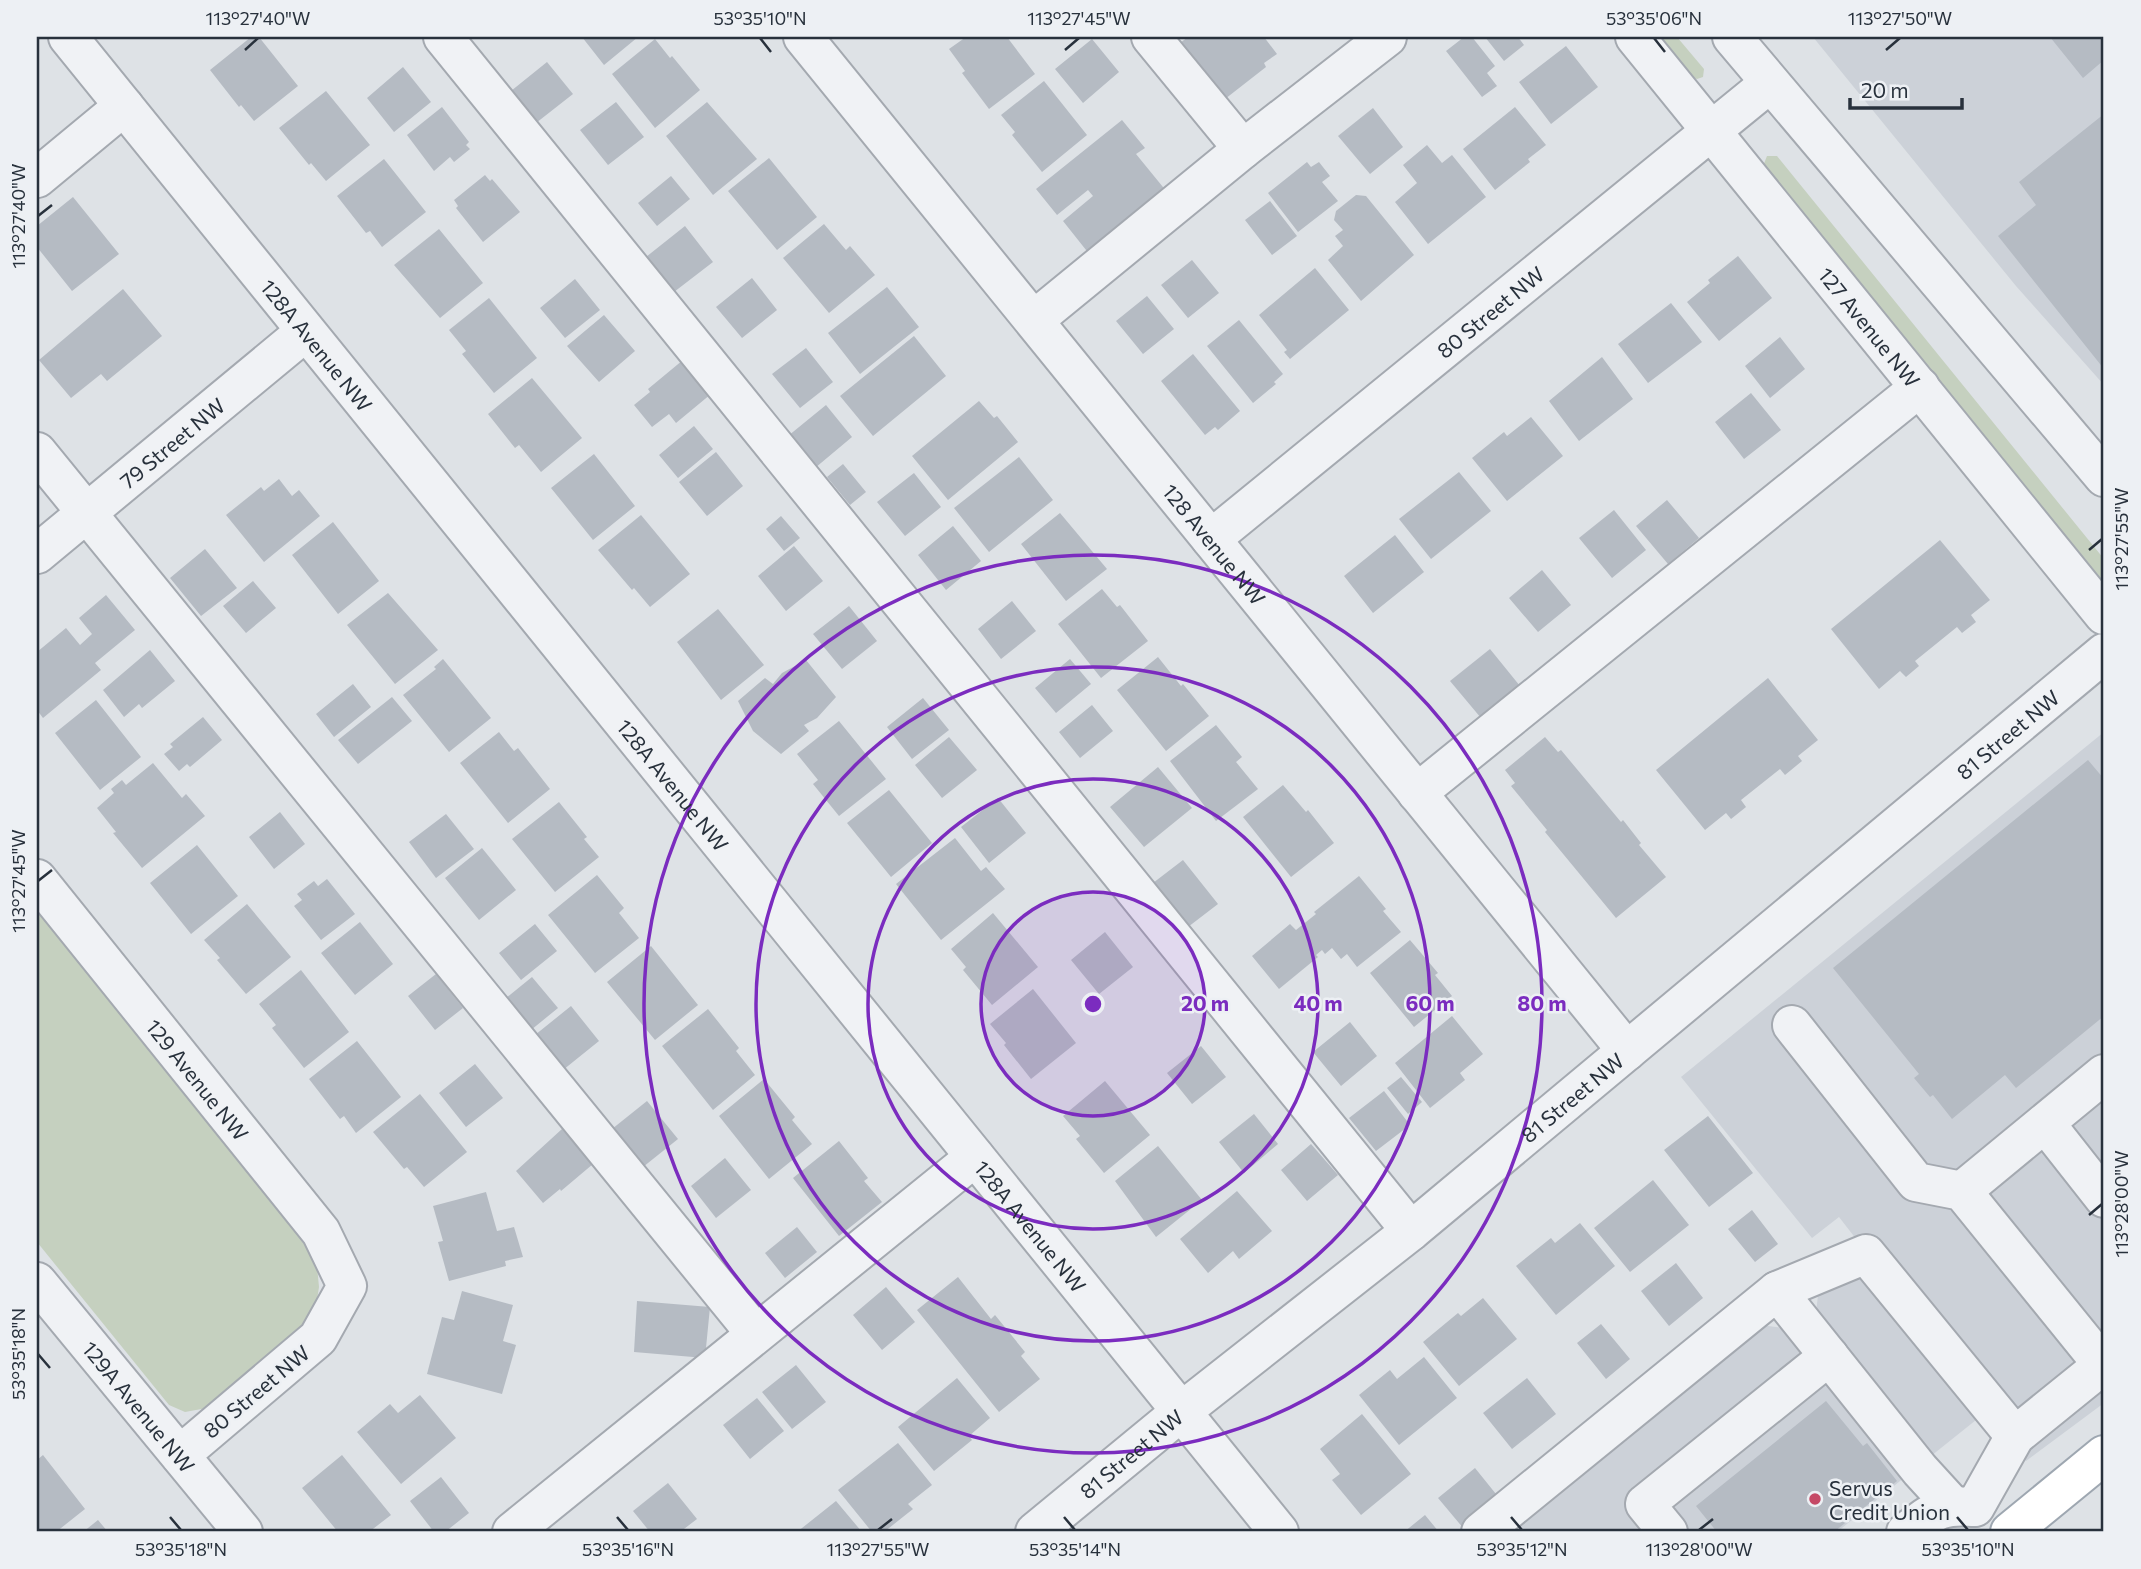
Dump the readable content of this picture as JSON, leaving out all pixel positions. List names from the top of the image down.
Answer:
{
  "streets": {
    "street": [
      "80 Street NW",
      "127 Avenue NW",
      "128A Avenue NW",
      "79 Street NW",
      "128 Avenue NW",
      "81 Street NW",
      "129 Avenue NW",
      "129A Avenue NW"
    ]
  },
  "crossings": [
    ["80 Street NW", "127 Avenue NW"],
    ["80 Street NW", "128 Avenue NW"],
    ["80 Street NW", "129 Avenue NW"],
    ["80 Street NW", "129A Avenue NW"],
    ["128A Avenue NW", "79 Street NW"],
    ["128A Avenue NW", "81 Street NW"],
    ["128 Avenue NW", "81 Street NW"]
  ],
  "places": ["Servus Credit Union"],
  "scale_bar": "20 m",
  "coordinates": [
    "113°27'40\"W",
    "53°35'10\"N",
    "113°27'45\"W",
    "53°35'06\"N",
    "113°27'50\"W",
    "113°27'55\"W",
    "113°28'00\"W",
    "53°35'18\"N",
    "53°35'16\"N",
    "53°35'14\"N",
    "53°35'12\"N"
  ],
  "rings": [
    "20 m",
    "40 m",
    "60 m",
    "80 m"
  ]
}
